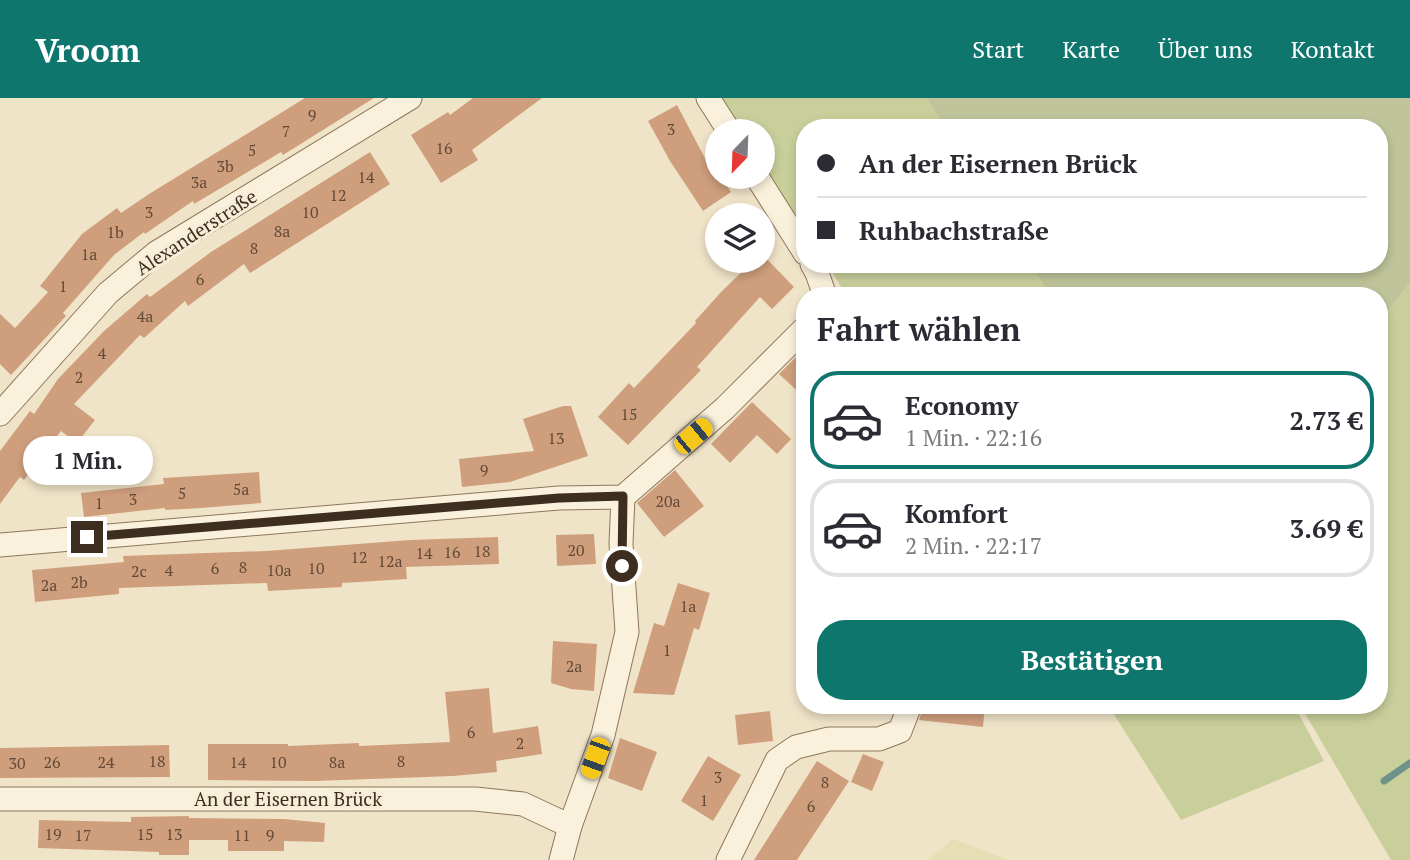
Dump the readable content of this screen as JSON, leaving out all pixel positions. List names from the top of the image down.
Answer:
{
  "streets": {
    "street": ["Alexanderstraße", "An der Eisernen Brück"]
  },
  "house_numbers": [
    "9",
    "3",
    "7",
    "16",
    "5",
    "3b",
    "14",
    "3a",
    "12",
    "3",
    "10",
    "8a",
    "1b",
    "8",
    "1a",
    "6",
    "1",
    "4a",
    "4",
    "2",
    "15",
    "13",
    "9",
    "5a",
    "5",
    "3",
    "20a",
    "1",
    "20",
    "18",
    "16",
    "14",
    "12",
    "12a",
    "8",
    "6",
    "10",
    "4",
    "10a",
    "2c",
    "2b",
    "2a",
    "1a",
    "1",
    "2a",
    "6",
    "2",
    "18",
    "8",
    "26",
    "24",
    "14",
    "10",
    "8a",
    "30",
    "3",
    "8",
    "1",
    "6",
    "19",
    "15",
    "13",
    "17",
    "11",
    "9"
  ],
  "north": "bottom left",
  "page": {
    "header": "Vroom",
    "nav": [
      "Start",
      "Karte",
      "Über uns",
      "Kontakt"
    ],
    "banner": ["An der Eisernen Brück", "Ruhbachstraße"],
    "heading": "Fahrt wählen",
    "list": [
      {
        "name": "Economy",
        "note": "1 Min. · 22:16",
        "value": "2.73 €"
      },
      {
        "name": "Komfort",
        "note": "2 Min. · 22:17",
        "value": "3.69 €"
      }
    ],
    "bubble": "1 Min.",
    "buttons": "Bestätigen"
  }
}
